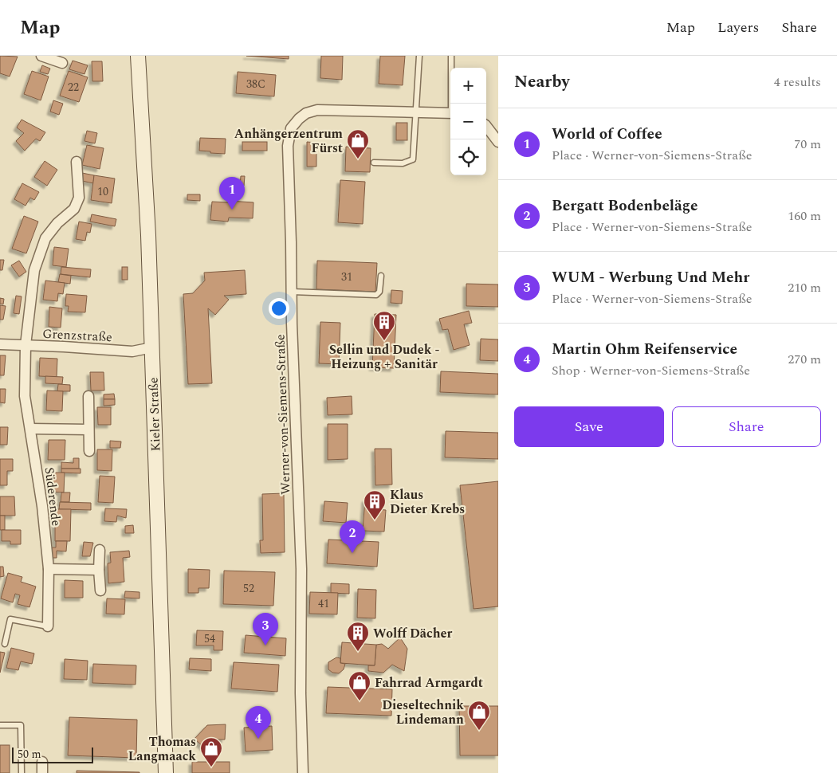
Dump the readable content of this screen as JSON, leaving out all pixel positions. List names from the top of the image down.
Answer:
{
  "streets": {
    "street": [
      "Grenzstraße",
      "Kieler Straße",
      "Werner-von-Siemens-Straße",
      "Süderende"
    ]
  },
  "crossings": [
    ["Grenzstraße", "Kieler Straße"],
    ["Grenzstraße", "Süderende"]
  ],
  "places": {
    "shop": [
      "Anhängerzentrum Fürst",
      "Fahrrad Armgardt",
      "Dieseltechnik Lindemann",
      "Thomas Langmaack"
    ],
    "building": ["Sellin und Dudek - Heizung + Sanitär", "Klaus Dieter Krebs", "Wolff Dächer"]
  },
  "house_numbers": [
    "38C",
    "22",
    "10",
    "31",
    "52",
    "41",
    "54"
  ],
  "scale_bar": "50 m",
  "page": {
    "header": "Map",
    "nav": ["Map", "Layers", "Share"],
    "heading": ["Nearby", "4 results"],
    "map_buttons": ["+", "−"],
    "list": [
      {
        "mark": "1",
        "name": "World of Coffee",
        "note": "Place · Werner-von-Siemens-Straße",
        "value": "70 m"
      },
      {
        "mark": "2",
        "name": "Bergatt Bodenbeläge",
        "note": "Place · Werner-von-Siemens-Straße",
        "value": "160 m"
      },
      {
        "mark": "3",
        "name": "WUM - Werbung Und Mehr",
        "note": "Place · Werner-von-Siemens-Straße",
        "value": "210 m"
      },
      {
        "mark": "4",
        "name": "Martin Ohm Reifenservice",
        "note": "Shop · Werner-von-Siemens-Straße",
        "value": "270 m"
      }
    ],
    "pins": [
      "1",
      "2",
      "3",
      "4"
    ],
    "buttons": ["Save", "Share"],
    "scale": "50 m"
  }
}
